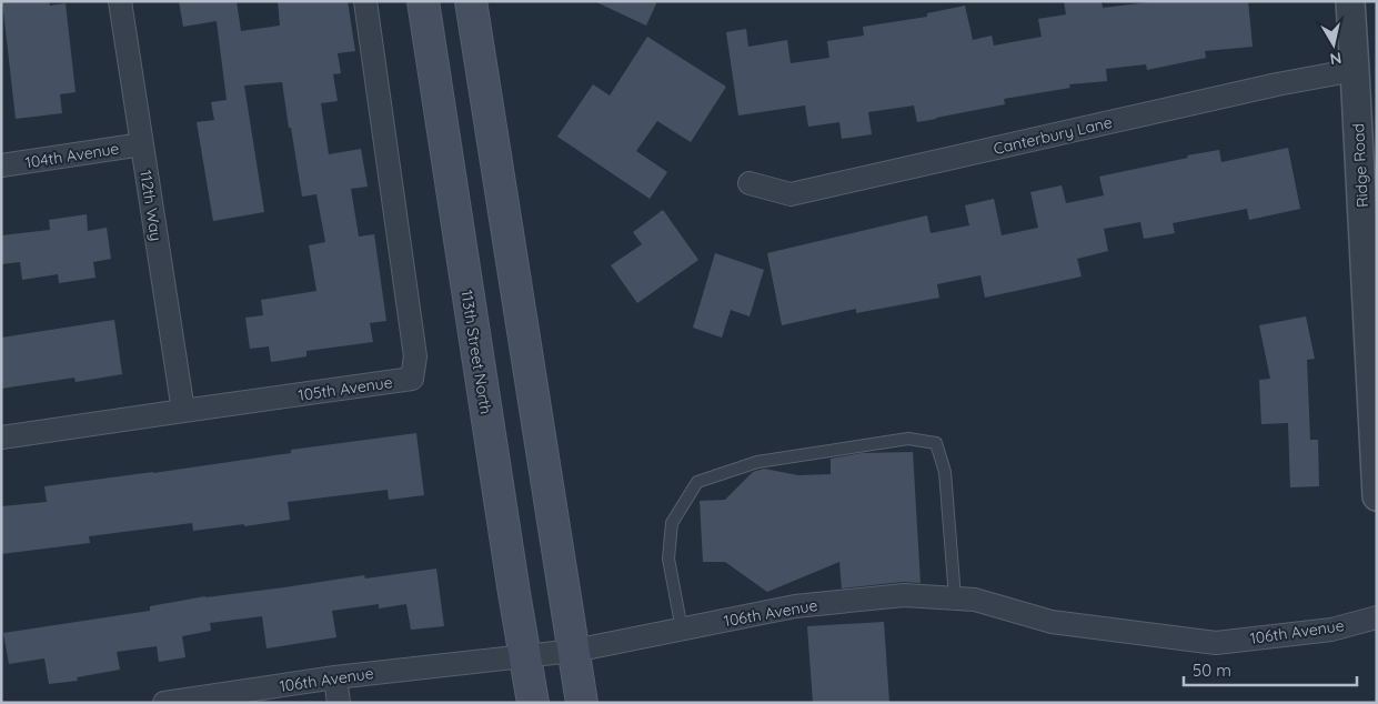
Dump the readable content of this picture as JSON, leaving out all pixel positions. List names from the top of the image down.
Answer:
{
  "streets": {
    "main road": ["113th Street North"],
    "street": [
      "Canterbury Lane",
      "104th Avenue",
      "Ridge Road",
      "112th Way",
      "105th Avenue",
      "106th Avenue"
    ]
  },
  "crossings": [
    ["Canterbury Lane", "Ridge Road"],
    ["104th Avenue", "112th Way"],
    ["112th Way", "105th Avenue"],
    ["113th Street North", "106th Avenue"]
  ],
  "scale_bar": "50 m",
  "north": "bottom"
}
